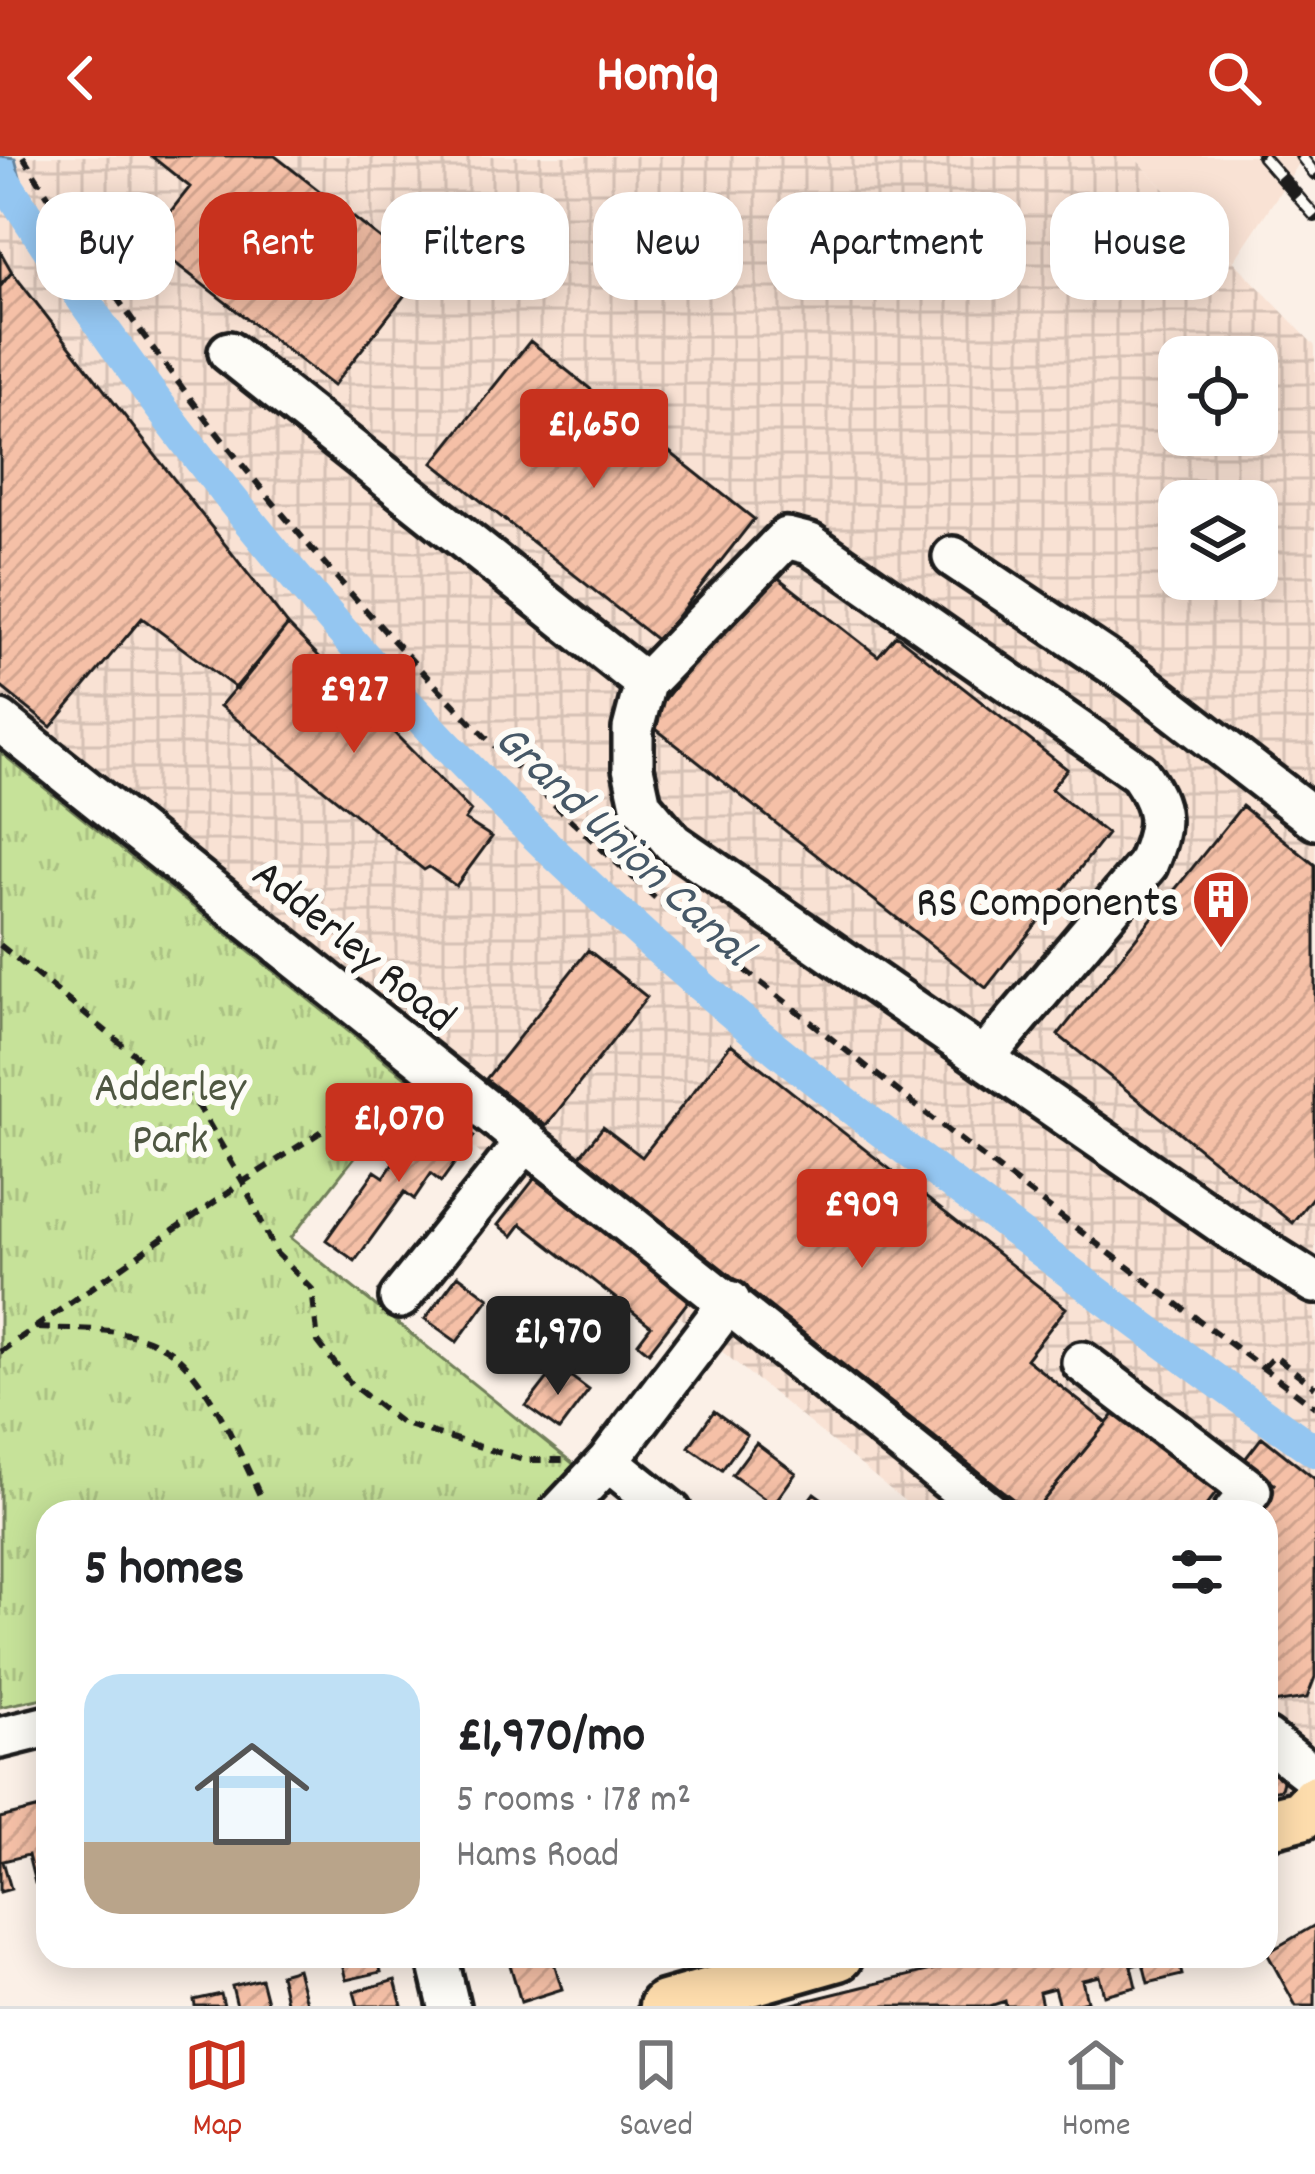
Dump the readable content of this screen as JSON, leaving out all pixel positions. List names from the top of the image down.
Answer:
{
  "streets": {
    "street": ["Adderley Road"]
  },
  "water": ["Grand Union Canal"],
  "parks": ["Adderley Park"],
  "places": {
    "building": ["RS Components"]
  },
  "page": {
    "header": "Homiq",
    "chip": [
      "Buy",
      "Rent",
      "Filters",
      "New",
      "Apartment",
      "House"
    ],
    "price": [
      "£1,650",
      "£927",
      "£1,070",
      "£909",
      "£1,970"
    ],
    "heading": "5 homes",
    "list": [
      {
        "name": "£1,970/mo",
        "note": "5 rooms · 178 m² · Hams Road"
      }
    ],
    "tabs": ["Map", "Saved", "Home"]
  }
}
